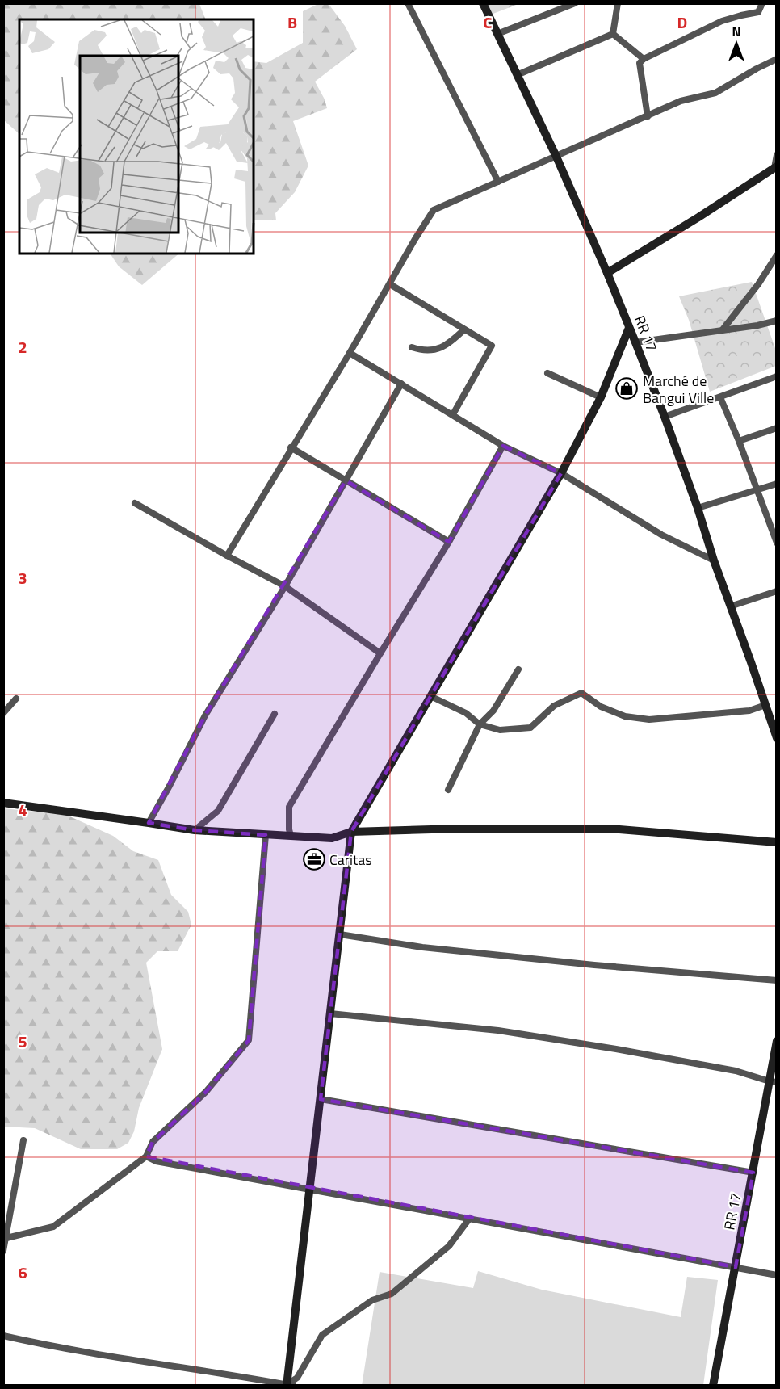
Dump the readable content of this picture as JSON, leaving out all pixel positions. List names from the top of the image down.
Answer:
{
  "streets": {
    "street": ["RR 17"]
  },
  "places": {
    "shop": ["Marché de Bangui Ville"],
    "office": ["Caritas"]
  },
  "north": "top",
  "grid": {
    "columns": ["B", "C", "D"],
    "rows": [
      "2",
      "3",
      "4",
      "5",
      "6"
    ]
  }
}
